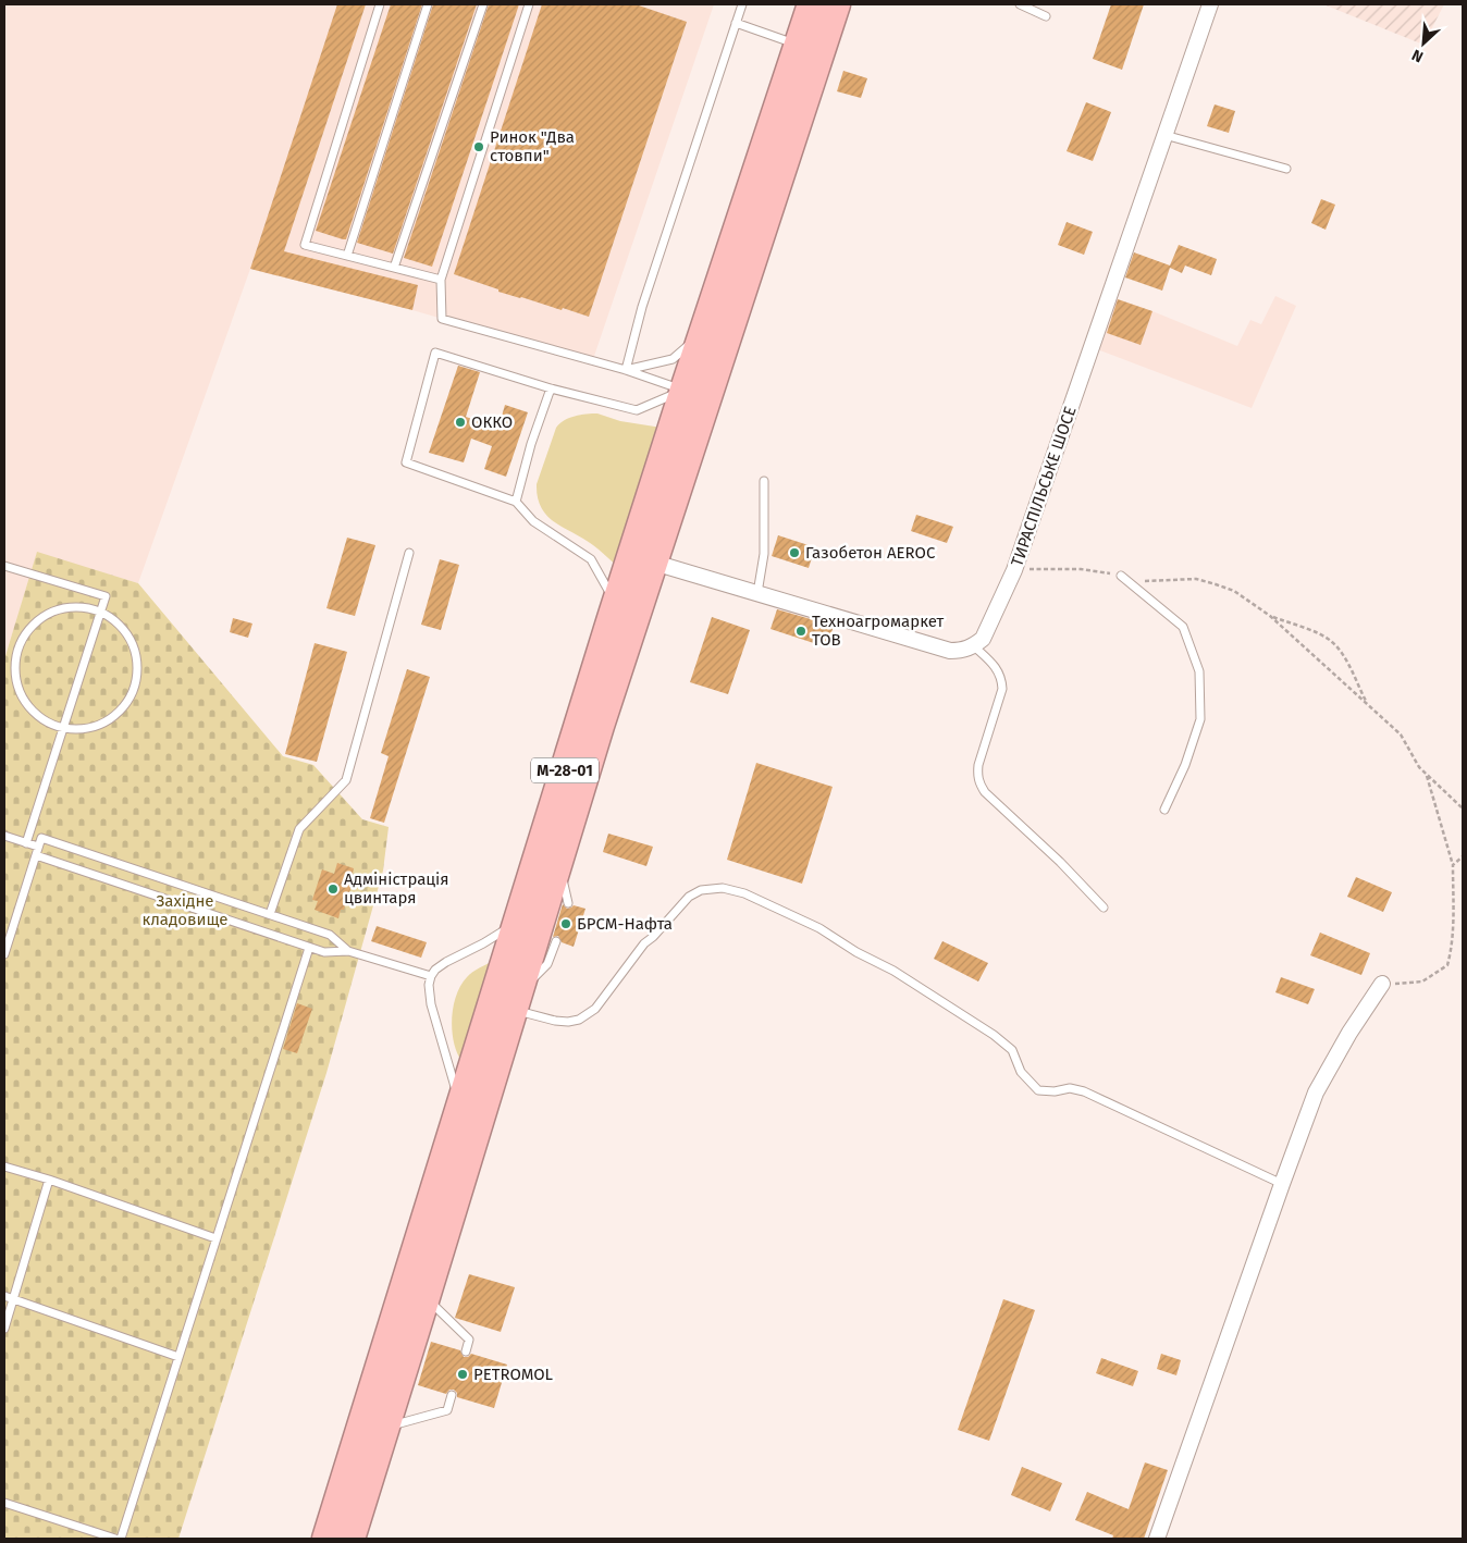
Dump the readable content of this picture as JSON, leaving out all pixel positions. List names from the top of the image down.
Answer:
{
  "streets": {
    "highway": ["М-28-01"],
    "street": ["ТИРАСПІЛЬСЬКЕ ШОСЕ"]
  },
  "parks": ["Західне кладовище"],
  "places": [
    "Ринок \"Два стовпи\"",
    "ОККО",
    "Газобетон AEROC",
    "Техноагромаркет ТОВ",
    "Адміністрація цвинтаря",
    "БРСМ-Нафта",
    "PETROMOL"
  ],
  "north": "bottom left"
}
